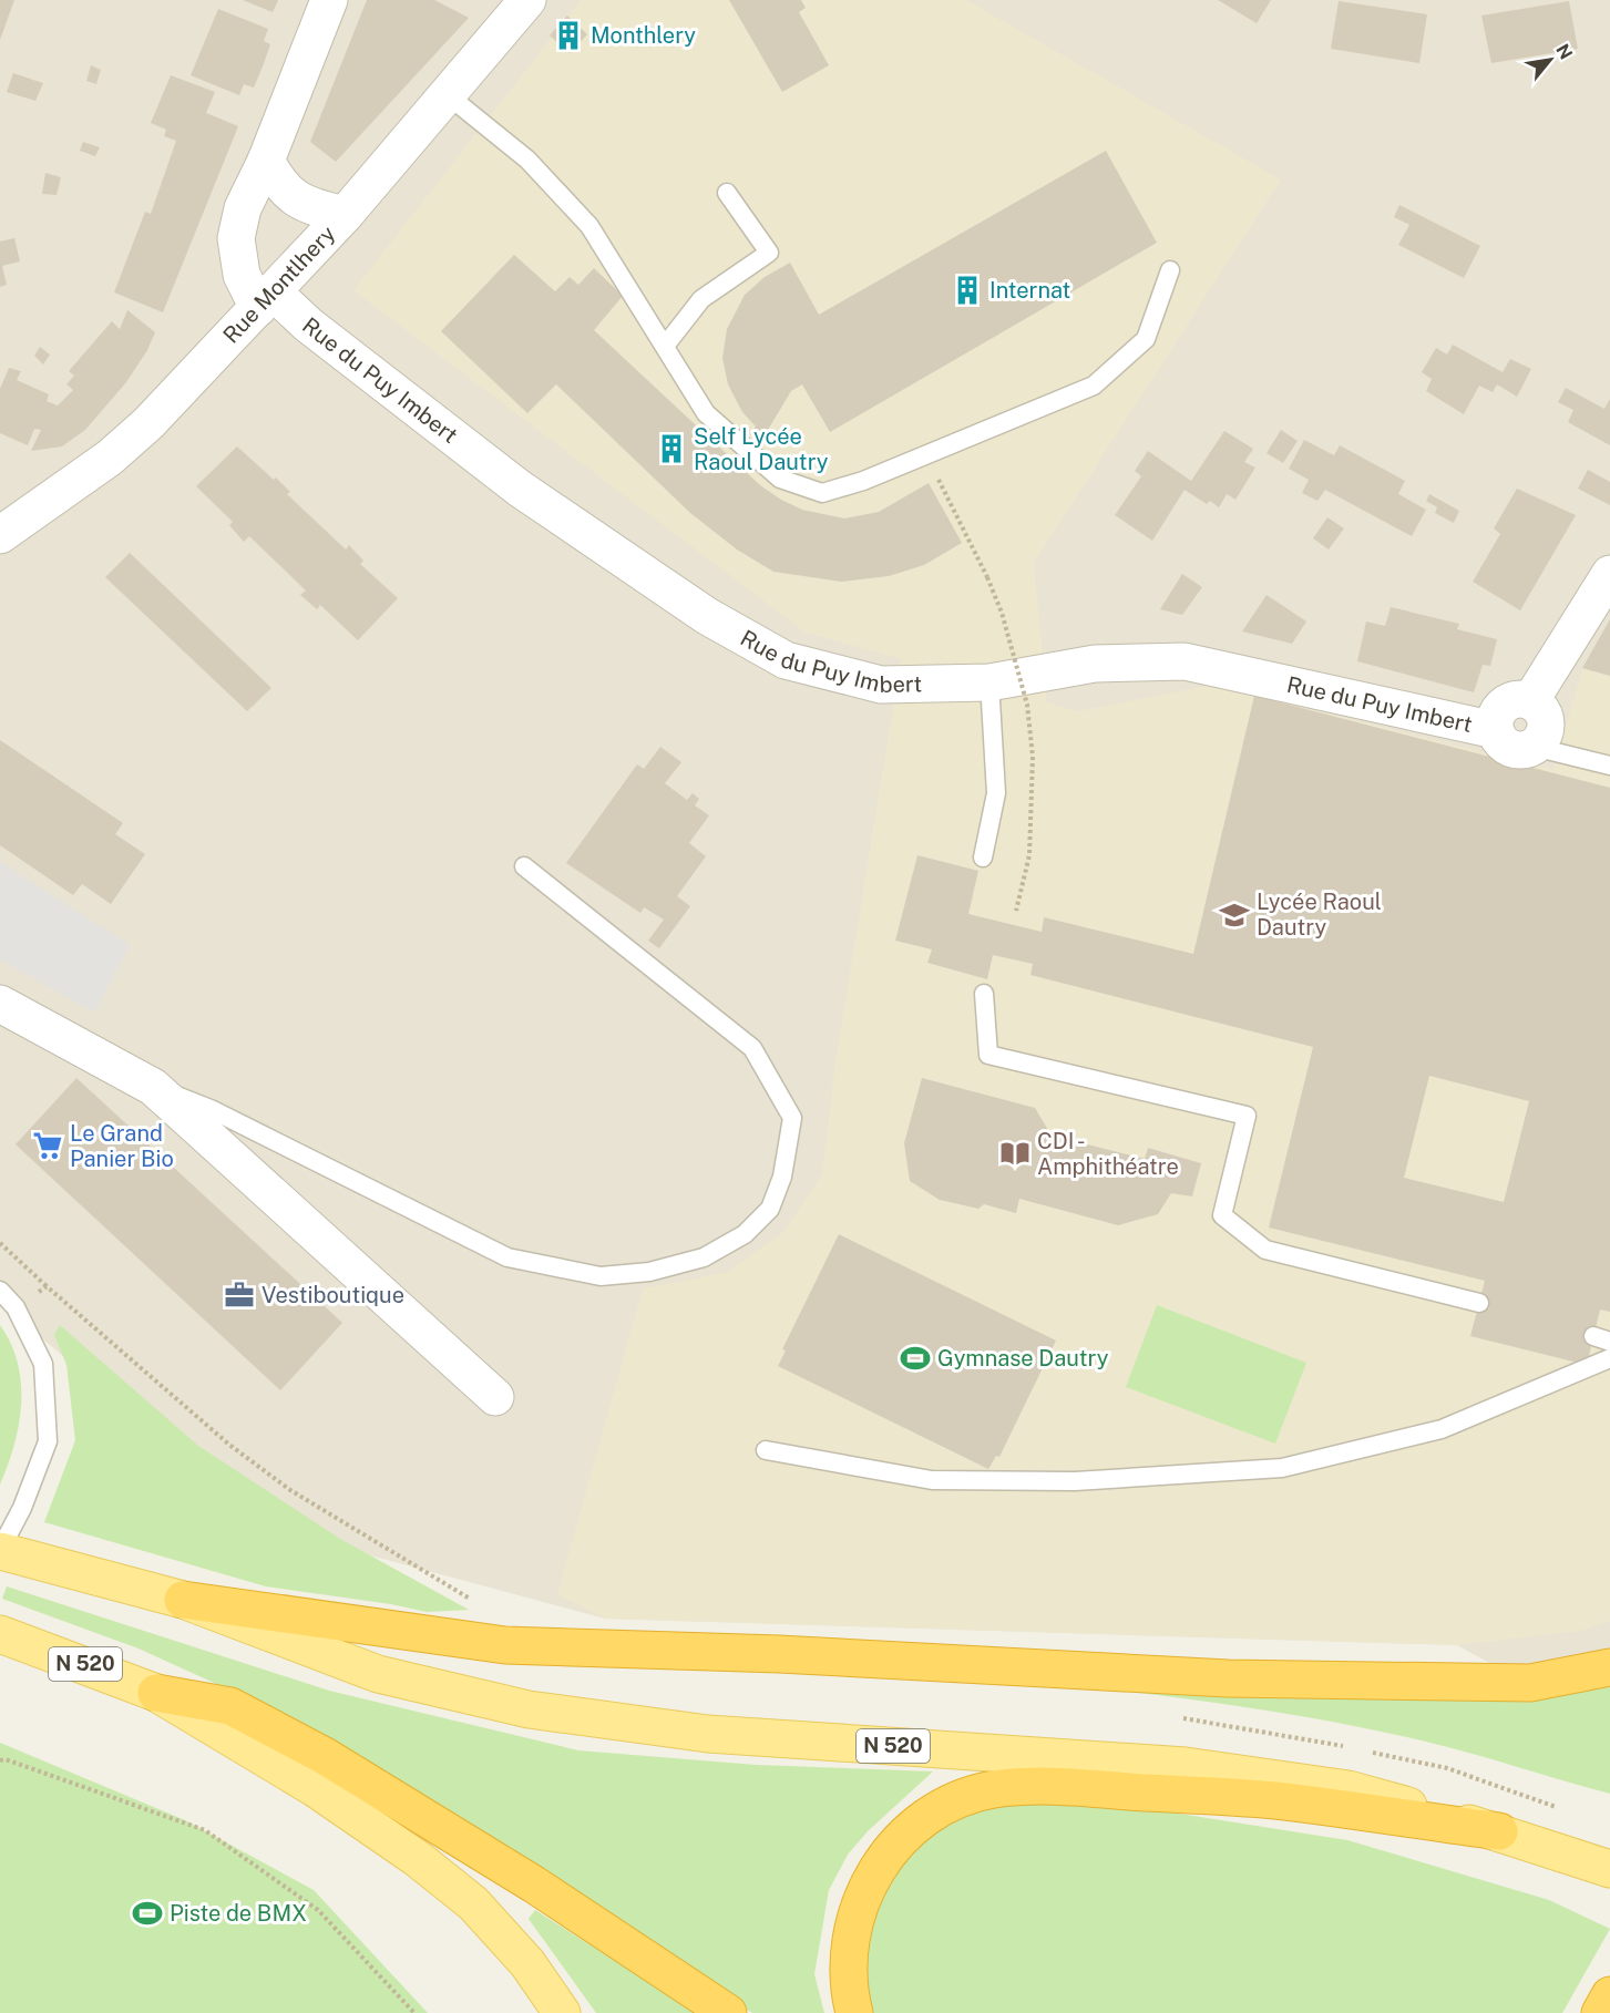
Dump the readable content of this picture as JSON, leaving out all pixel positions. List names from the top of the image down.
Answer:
{
  "streets": {
    "main road": ["N 520"],
    "street": ["Rue Montlhery", "Rue du Puy Imbert"]
  },
  "crossings": [
    ["Rue Montlhery", "Rue du Puy Imbert"]
  ],
  "places": {
    "building": ["Monthlery", "Internat", "Self Lycée Raoul Dautry"],
    "school or university": ["Lycée Raoul Dautry"],
    "supermarket": ["Le Grand Panier Bio"],
    "library": ["CDI - Amphithéatre"],
    "office": ["Vestiboutique"],
    "sports": ["Gymnase Dautry", "Piste de BMX"]
  },
  "north": "top right"
}
